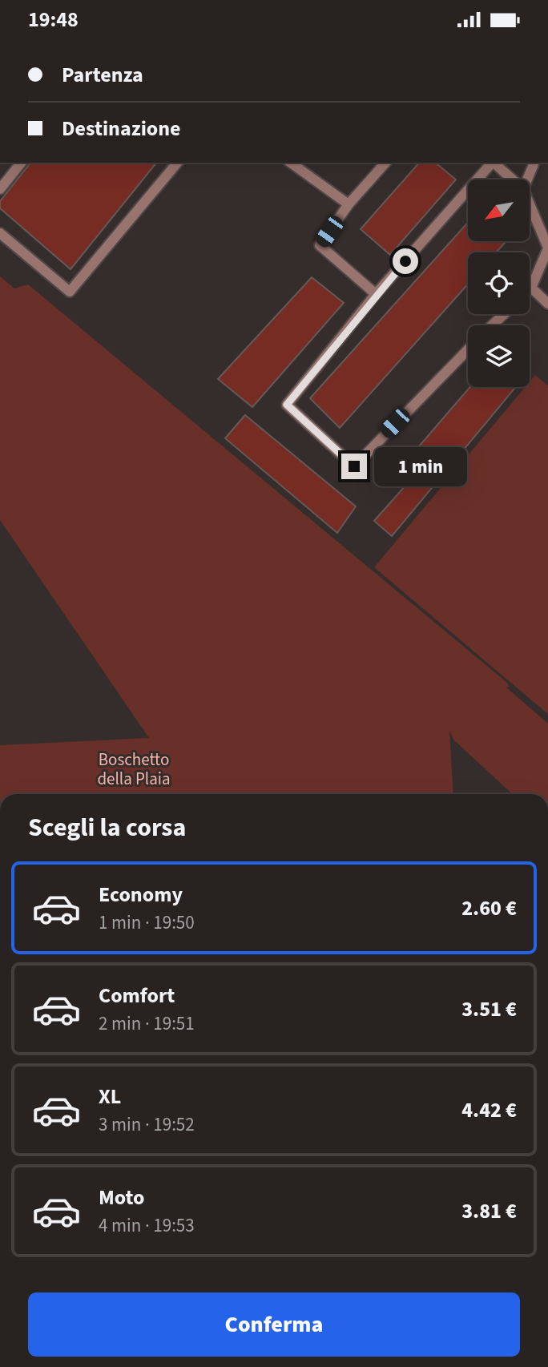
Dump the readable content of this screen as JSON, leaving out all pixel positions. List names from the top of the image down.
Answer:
{
  "parks": ["Boschetto della Plaia"],
  "north": "bottom left",
  "page": {
    "status": "19:48",
    "banner": ["Partenza", "Destinazione"],
    "bubble": "1 min",
    "heading": "Scegli la corsa",
    "list": [
      {
        "name": "Economy",
        "note": "1 min · 19:50",
        "value": "2.60 €"
      },
      {
        "name": "Comfort",
        "note": "2 min · 19:51",
        "value": "3.51 €"
      },
      {
        "name": "XL",
        "note": "3 min · 19:52",
        "value": "4.42 €"
      },
      {
        "name": "Moto",
        "note": "4 min · 19:53",
        "value": "3.81 €"
      }
    ],
    "buttons": "Conferma"
  }
}
